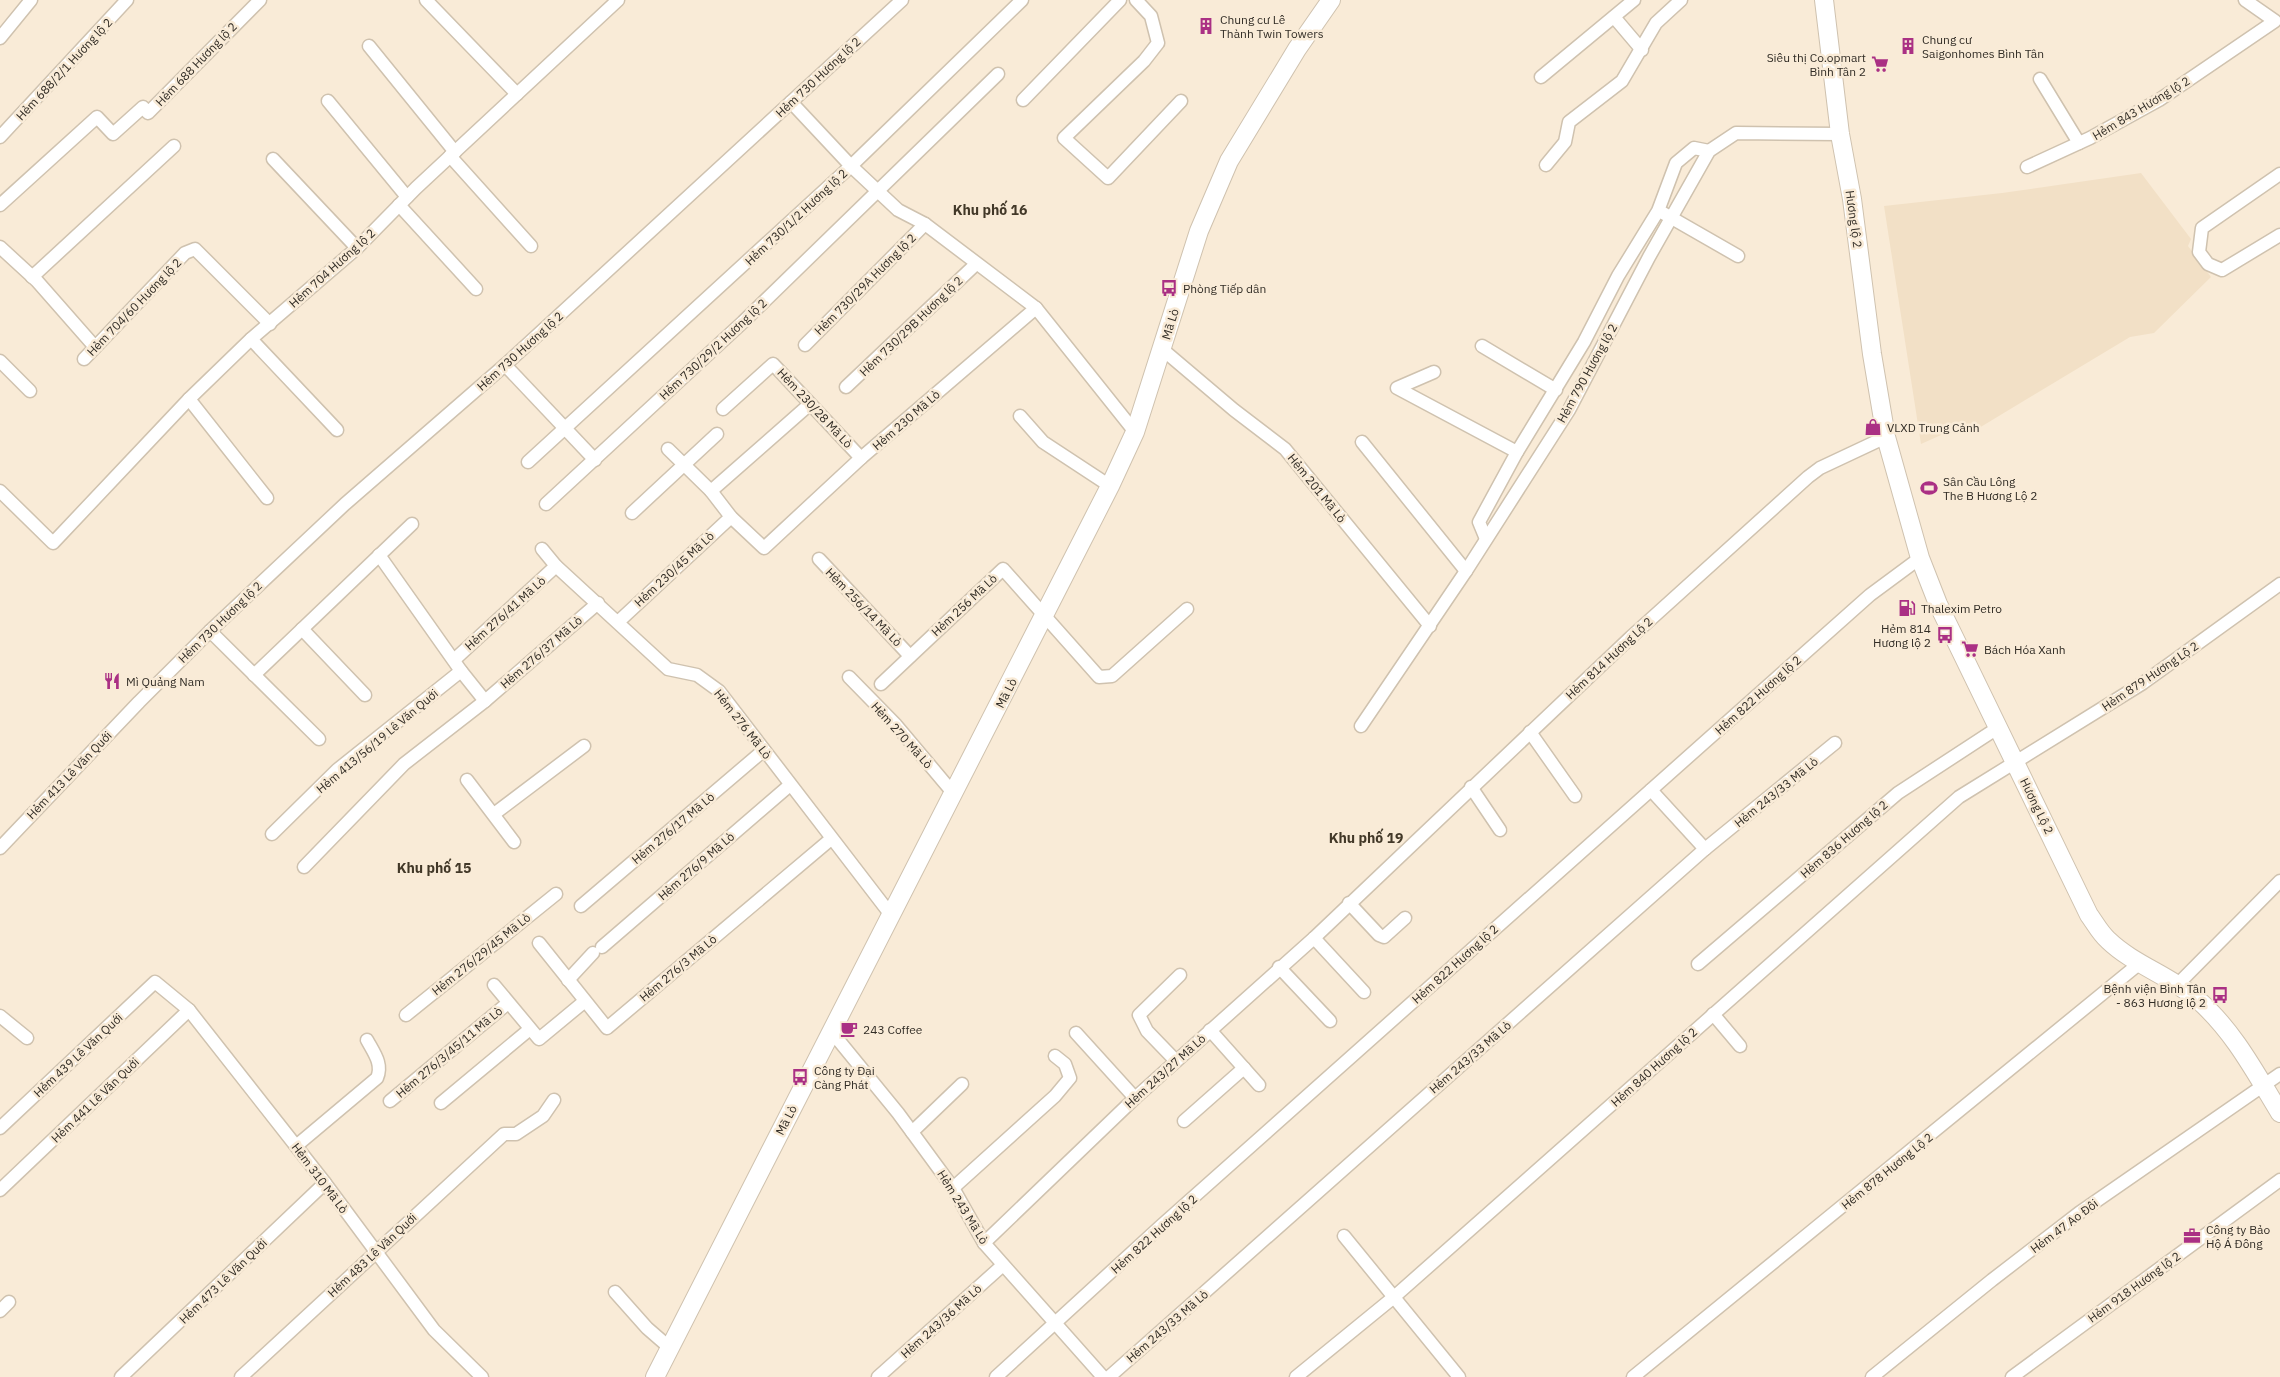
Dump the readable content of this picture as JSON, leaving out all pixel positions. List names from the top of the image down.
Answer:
{
  "streets": {
    "main road": ["Hương lộ 2", "Mã Lò", "Hương Lộ 2"],
    "street": [
      "Hẻm 688 Hương lộ 2",
      "Hẻm 688/2/1 Hương lộ 2",
      "Hẻm 730 Hương lộ 2",
      "Hẻm 843 Hương lộ 2",
      "Hẻm 730/1/2 Hương lộ 2",
      "Hẻm 704 Hương lộ 2",
      "Hẻm 730/29A Hương lộ 2",
      "Hẻm 704/60 Hương lộ 2",
      "Hẻm 730/29B Hương lộ 2",
      "Hẻm 730/29/2 Hương lộ 2",
      "Hẻm 790 Hương lộ 2",
      "Hẻm 230/28 Mã Lò",
      "Hẻm 230 Mã Lò",
      "Hẻm 201 Mã Lò",
      "Hẻm 230/45 Mã Lò",
      "Hẻm 256 Mã Lò",
      "Hẻm 256/14 Mã Lò",
      "Hẻm 276/41 Mã Lò",
      "Hẻm 276/37 Mã Lò",
      "Hẻm 814 Hương Lộ 2",
      "Hẻm 879 Hương Lộ 2",
      "Hẻm 822 Hương lộ 2",
      "Hẻm 276 Mã Lò",
      "Hẻm 270 Mã Lò",
      "Hẻm 413/56/19 Lê Văn Quới",
      "Hẻm 413 Lê Văn Quới",
      "Hẻm 243/33 Mã Lò",
      "Hẻm 276/17 Mã Lò",
      "Hẻm 836 Hương lộ 2",
      "Hẻm 276/9 Mã Lò",
      "Hẻm 276/29/45 Mã Lò",
      "Hẻm 276/3 Mã Lò",
      "Hẻm 276/3/45/11 Mã Lò",
      "Hẻm 439 Lê Văn Quới",
      "Hẻm 840 Hương lộ 2",
      "Hẻm 243/27 Mã Lò",
      "Hẻm 441 Lê Văn Quới",
      "Hẻm 878 Hương Lộ 2",
      "Hẻm 310 Mã Lò",
      "Hẻm 243 Mã Lò",
      "Hẻm 47 Ao Đôi",
      "Hẻm 483 Lê Văn Quới",
      "Hẻm 473 Lê Văn Quới",
      "Hẻm 918 Hương lộ 2",
      "Hẻm 243/36 Mã Lò"
    ]
  },
  "crossings": [
    ["Hẻm 730 Hương lộ 2", "Hẻm 413 Lê Văn Quới"],
    ["Hương lộ 2", "Hẻm 790 Hương lộ 2"],
    ["Hương lộ 2", "Hẻm 814 Hương Lộ 2"],
    ["Hương lộ 2", "Hương Lộ 2"],
    ["Hẻm 704 Hương lộ 2", "Hẻm 704/60 Hương lộ 2"],
    ["Mã Lò", "Hẻm 201 Mã Lò"],
    ["Mã Lò", "Hẻm 256 Mã Lò"],
    ["Mã Lò", "Hẻm 276 Mã Lò"],
    ["Mã Lò", "Hẻm 270 Mã Lò"],
    ["Mã Lò", "Hẻm 243 Mã Lò"],
    ["Hẻm 790 Hương lộ 2", "Hẻm 201 Mã Lò"],
    ["Hẻm 230/28 Mã Lò", "Hẻm 230 Mã Lò"],
    ["Hẻm 230 Mã Lò", "Hẻm 230/45 Mã Lò"],
    ["Hẻm 230/45 Mã Lò", "Hẻm 276 Mã Lò"],
    ["Hẻm 256 Mã Lò", "Hẻm 256/14 Mã Lò"],
    ["Hẻm 276/41 Mã Lò", "Hẻm 276 Mã Lò"],
    ["Hẻm 276/37 Mã Lò", "Hẻm 276 Mã Lò"],
    ["Hẻm 814 Hương Lộ 2", "Hương Lộ 2"],
    ["Hẻm 814 Hương Lộ 2", "Hẻm 243/27 Mã Lò"],
    ["Hẻm 879 Hương Lộ 2", "Hương Lộ 2"],
    ["Hẻm 879 Hương Lộ 2", "Hẻm 840 Hương lộ 2"],
    ["Hẻm 822 Hương lộ 2", "Hương Lộ 2"],
    ["Hẻm 822 Hương lộ 2", "Hẻm 243 Mã Lò"],
    ["Hẻm 276 Mã Lò", "Hẻm 276/17 Mã Lò"],
    ["Hẻm 276 Mã Lò", "Hẻm 276/9 Mã Lò"],
    ["Hẻm 276 Mã Lò", "Hẻm 276/3 Mã Lò"],
    ["Hương Lộ 2", "Hẻm 836 Hương lộ 2"],
    ["Hương Lộ 2", "Hẻm 840 Hương lộ 2"],
    ["Hương Lộ 2", "Hẻm 878 Hương Lộ 2"],
    ["Hương Lộ 2", "Hẻm 47 Ao Đôi"],
    ["Hẻm 276/9 Mã Lò", "Hẻm 276/3 Mã Lò"],
    ["Hẻm 439 Lê Văn Quới", "Hẻm 310 Mã Lò"],
    ["Hẻm 243/27 Mã Lò", "Hẻm 243 Mã Lò"],
    ["Hẻm 441 Lê Văn Quới", "Hẻm 310 Mã Lò"],
    ["Hẻm 310 Mã Lò", "Hẻm 483 Lê Văn Quới"],
    ["Hẻm 310 Mã Lò", "Hẻm 473 Lê Văn Quới"],
    ["Hẻm 243 Mã Lò", "Hẻm 243/36 Mã Lò"]
  ],
  "districts": ["Khu phố 16", "Khu phố 19", "Khu phố 15"],
  "places": {
    "building": ["Chung cư Lê Thành Twin Towers", "Chung cư Saigonhomes Bình Tân"],
    "supermarket": ["Siêu thị Co.opmart Bình Tân 2", "Bách Hóa Xanh"],
    "bus stop": [
      "Phòng Tiếp dân",
      "Hẻm 814 Hương lộ 2",
      "Bệnh viện Bình Tân - 863 Hương lộ 2",
      "Công ty Đại Càng Phát"
    ],
    "shop": ["VLXD Trung Cảnh"],
    "sports": ["Sân Cầu Lông The B Hương Lộ 2"],
    "fuel station": ["Thalexim Petro"],
    "restaurant": ["Mì Quảng Nam"],
    "cafe": ["243 Coffee"],
    "office": ["Công ty Bảo Hộ Á Đông"]
  }
}
